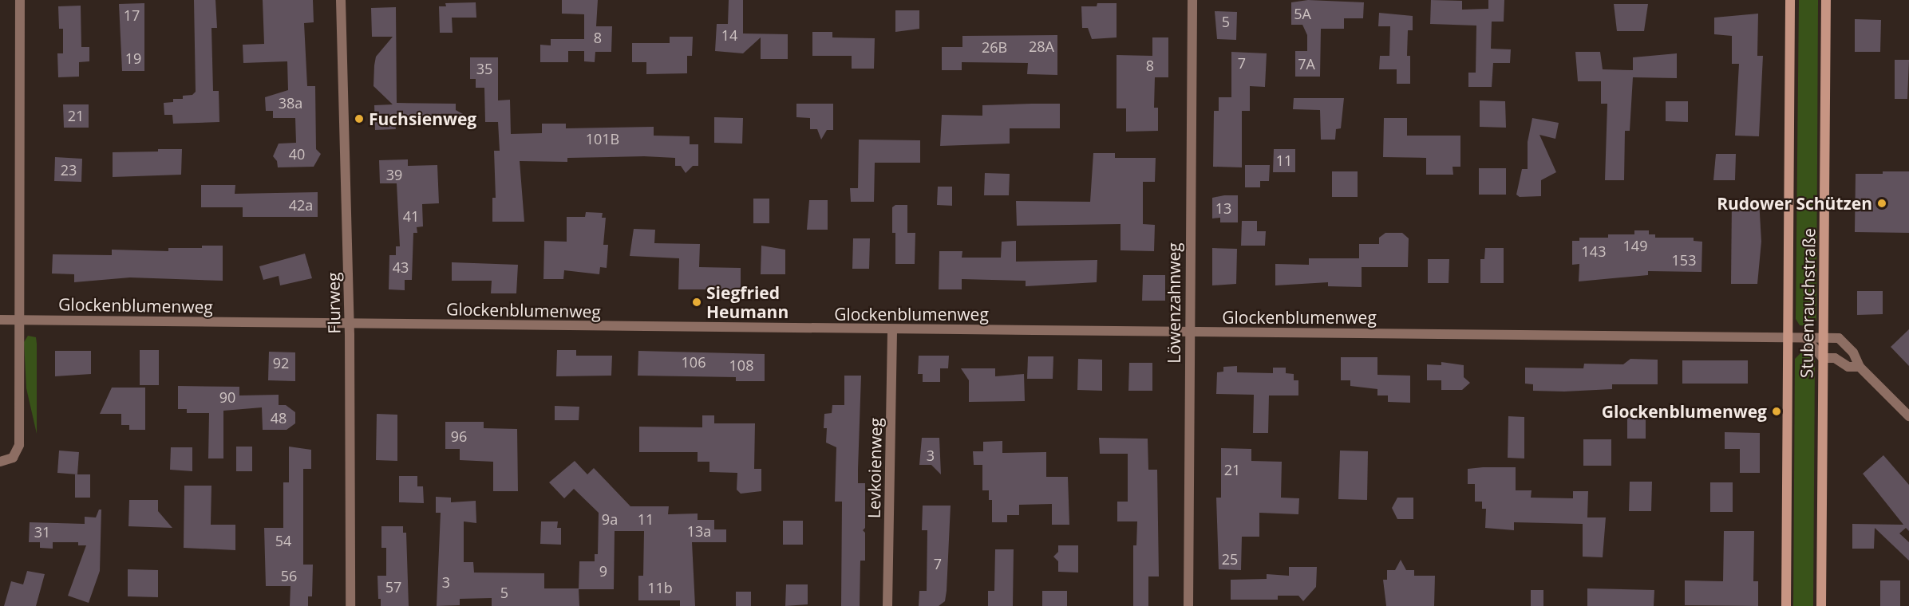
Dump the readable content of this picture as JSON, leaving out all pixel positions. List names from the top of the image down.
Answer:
{
  "streets": {
    "main road": ["Stubenrauchstraße"],
    "street": [
      "Flurweg",
      "Löwenzahnweg",
      "Glockenblumenweg",
      "Levkoienweg"
    ]
  },
  "crossings": [
    ["Flurweg", "Glockenblumenweg"],
    ["Löwenzahnweg", "Glockenblumenweg"],
    ["Stubenrauchstraße", "Glockenblumenweg"],
    ["Glockenblumenweg", "Levkoienweg"]
  ],
  "places": [
    "Fuchsienweg",
    "Rudower Schützen",
    "Siegfried Heumann",
    "Glockenblumenweg"
  ],
  "house_numbers": [
    "5A",
    "17",
    "5",
    "14",
    "8",
    "28A",
    "26B",
    "19",
    "7",
    "7A",
    "8",
    "35",
    "38a",
    "21",
    "101B",
    "40",
    "11",
    "23",
    "39",
    "42a",
    "13",
    "41",
    "149",
    "143",
    "153",
    "43",
    "106",
    "92",
    "108",
    "90",
    "48",
    "96",
    "3",
    "21",
    "9a",
    "11",
    "13a",
    "31",
    "54",
    "25",
    "7",
    "9",
    "56",
    "3",
    "57",
    "11b",
    "5"
  ]
}
